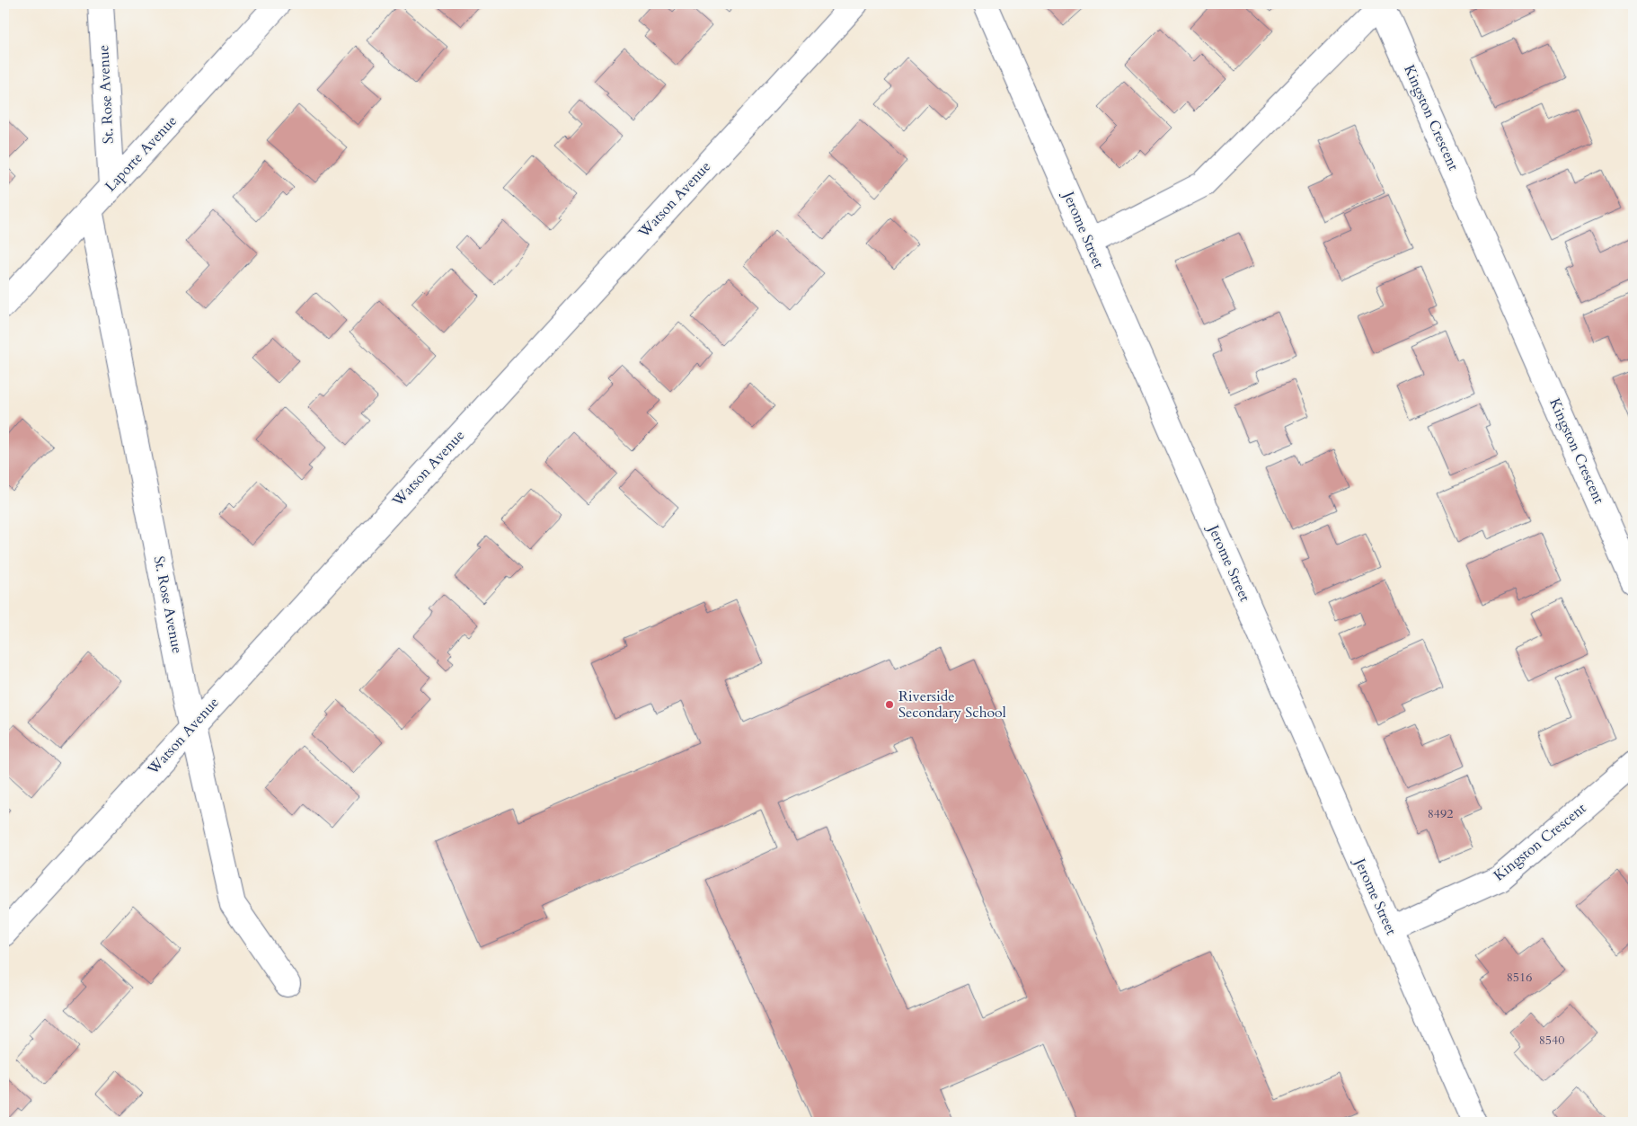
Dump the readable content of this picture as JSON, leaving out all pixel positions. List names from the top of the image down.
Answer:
{
  "streets": {
    "street": [
      "St. Rose Avenue",
      "Kingston Crescent",
      "Laporte Avenue",
      "Watson Avenue",
      "Jerome Street"
    ]
  },
  "crossings": [
    ["St. Rose Avenue", "Laporte Avenue"],
    ["St. Rose Avenue", "Watson Avenue"],
    ["Kingston Crescent", "Jerome Street"]
  ],
  "places": ["Riverside Secondary School"],
  "house_numbers": ["8492", "8516", "8540"]
}
